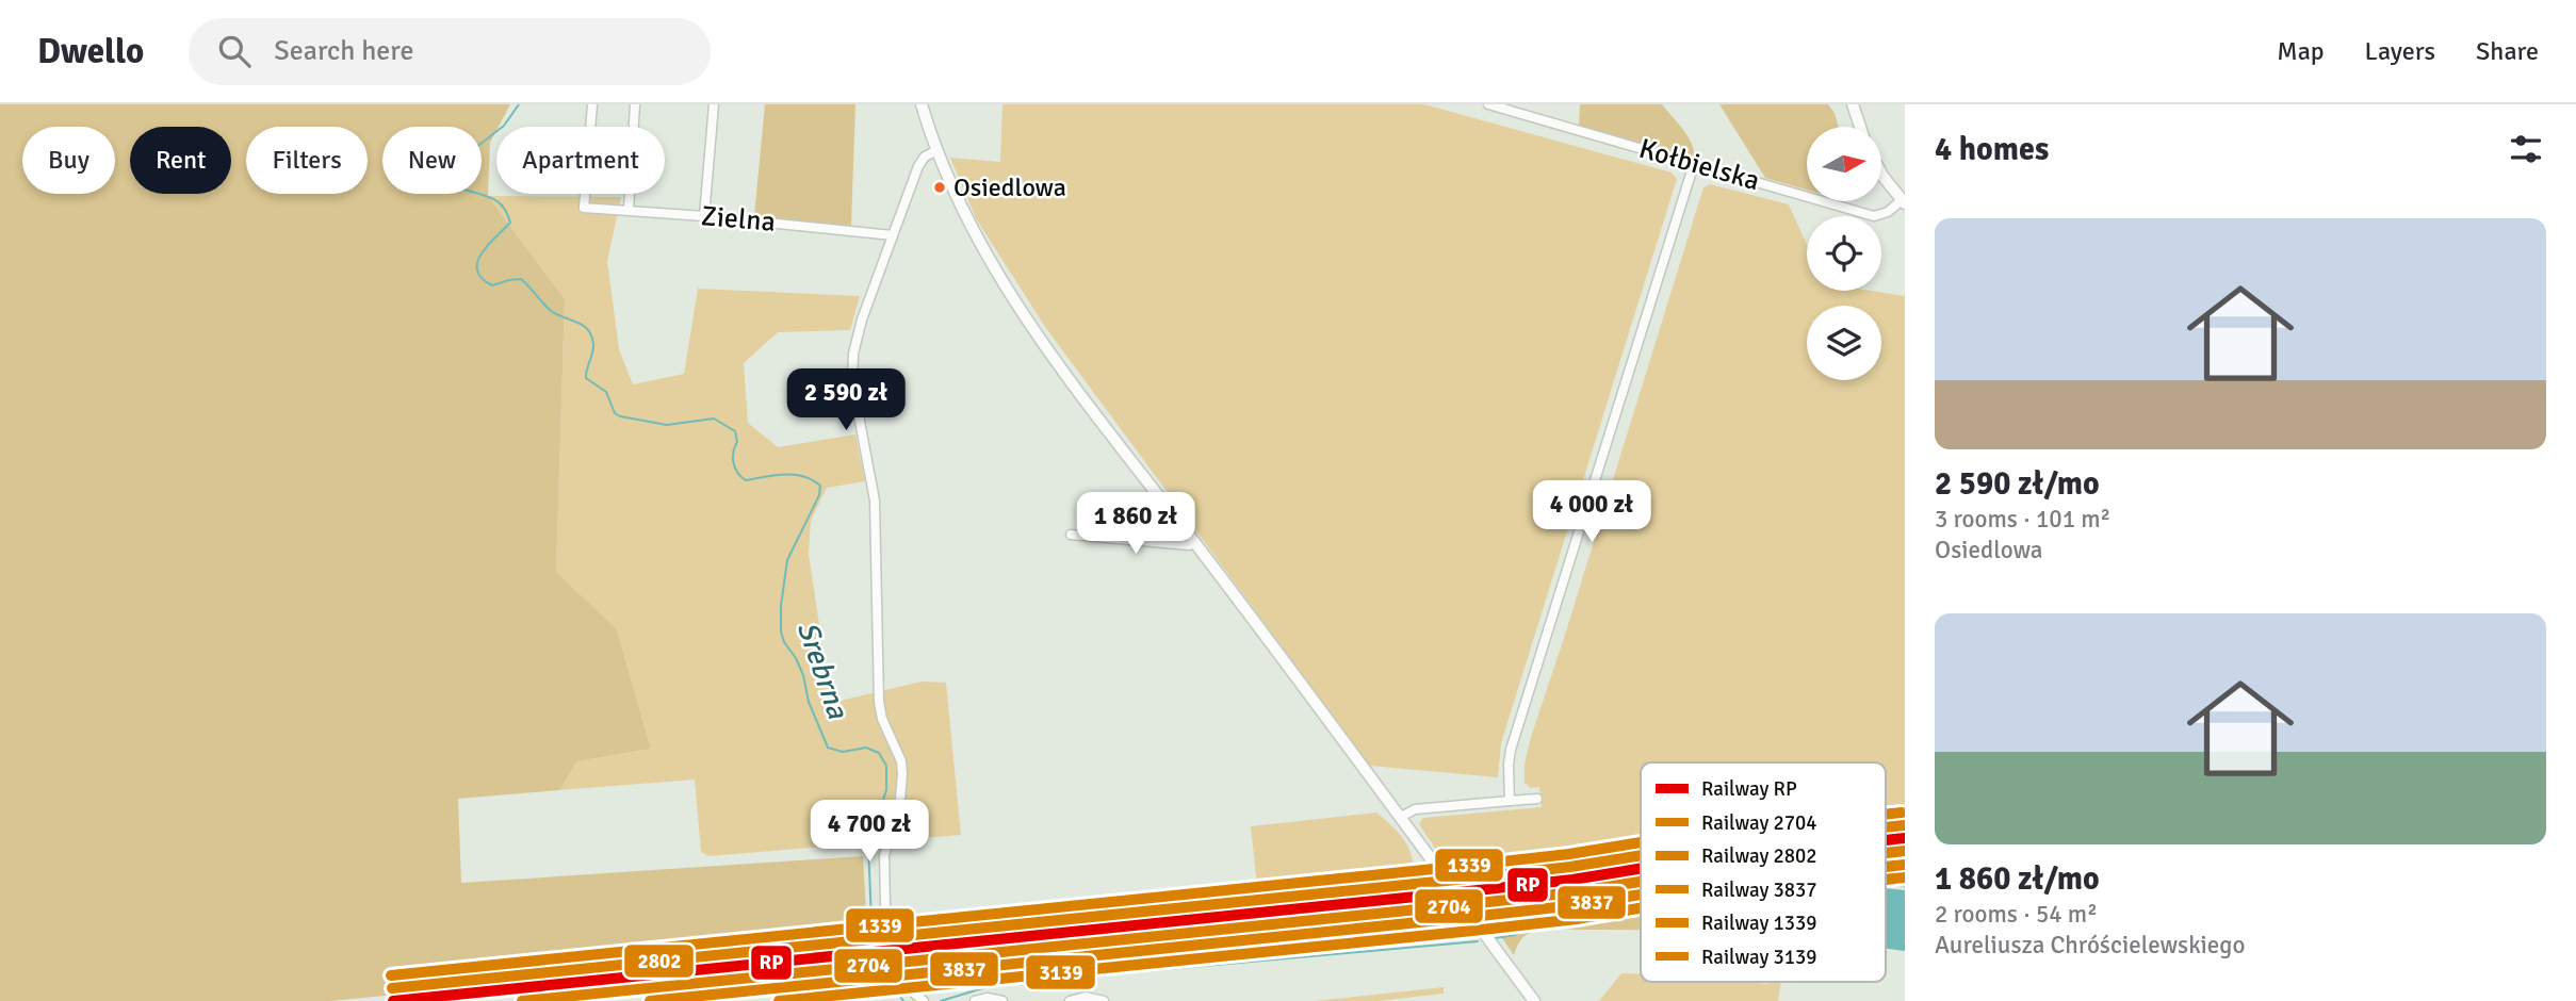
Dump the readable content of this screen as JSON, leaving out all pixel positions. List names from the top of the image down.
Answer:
{
  "streets": {
    "street": ["Kołbielska", "Zielna"]
  },
  "water": ["Srebrna"],
  "places": ["Osiedlowa"],
  "lines": [
    "rail line 1339",
    "rail line 2802",
    "rail line RP",
    "rail line 2704",
    "rail line 3837",
    "rail line 3139"
  ],
  "legend": [
    "Railway RP",
    "Railway 2704",
    "Railway 2802",
    "Railway 3837",
    "Railway 1339",
    "Railway 3139"
  ],
  "north": "right",
  "page": {
    "header": "Dwello",
    "search": "Search here",
    "nav": ["Map", "Layers", "Share"],
    "heading": "4 homes",
    "chip": [
      "Buy",
      "Rent",
      "Filters",
      "New",
      "Apartment"
    ],
    "list": [
      {
        "name": "2 590 zł/mo",
        "note": "3 rooms · 101 m² · Osiedlowa"
      },
      {
        "name": "1 860 zł/mo",
        "note": "2 rooms · 54 m² · Aureliusza Chróścielewskiego"
      }
    ],
    "price": [
      "2 590 zł",
      "4 000 zł",
      "1 860 zł",
      "4 700 zł"
    ]
  }
}
